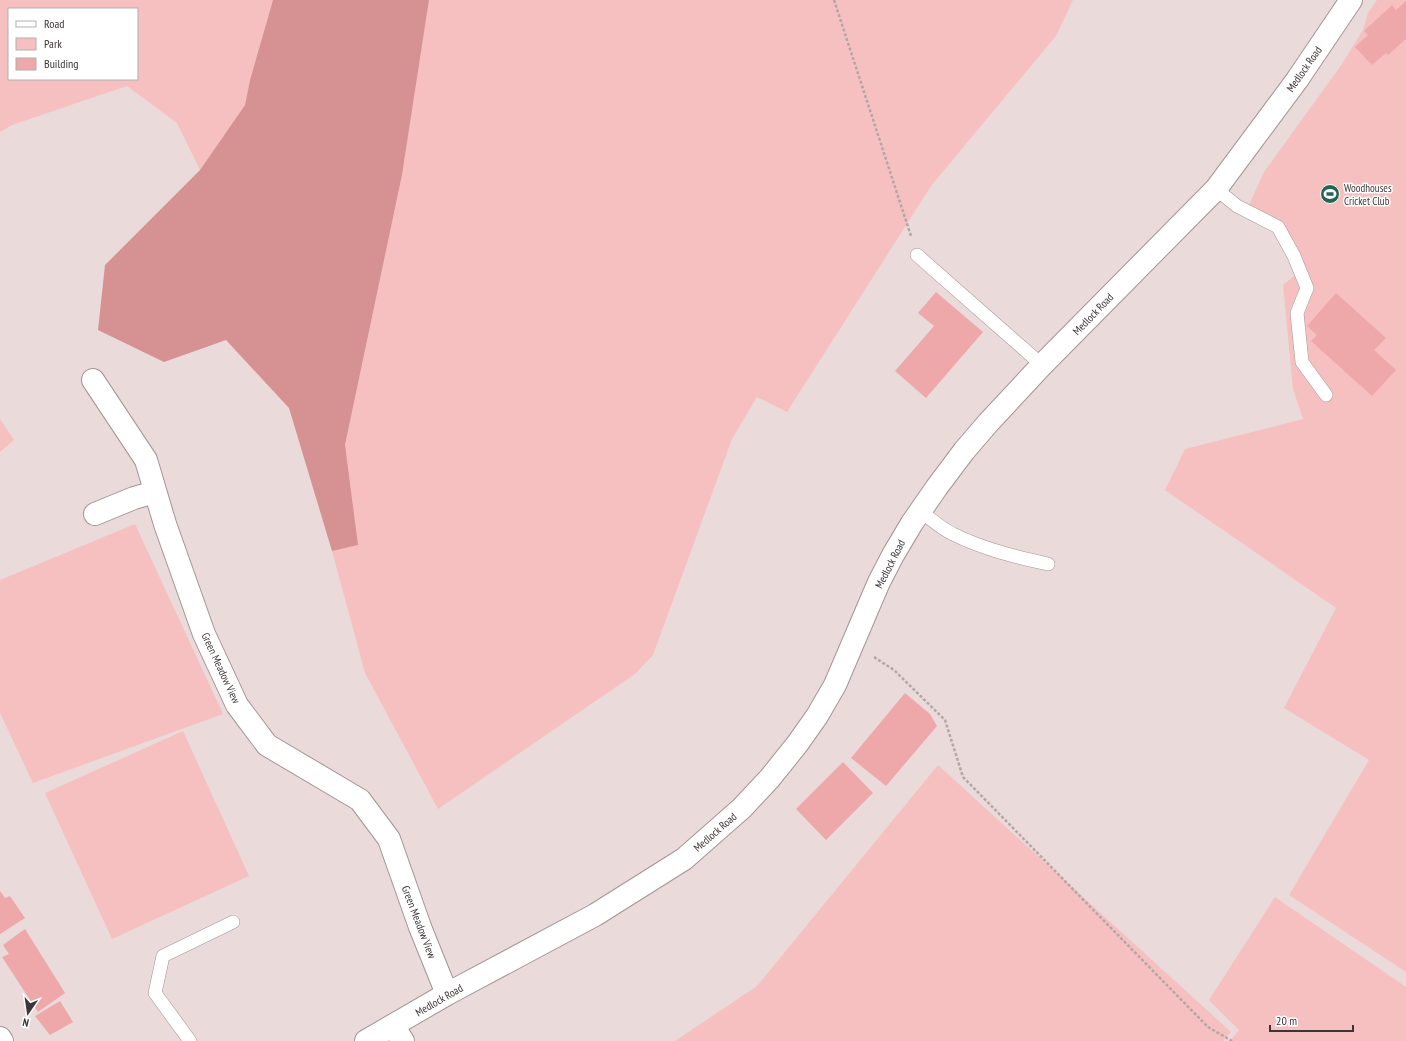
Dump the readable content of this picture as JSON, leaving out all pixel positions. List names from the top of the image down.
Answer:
{
  "streets": {
    "street": ["Medlock Road", "Green Meadow View"]
  },
  "crossings": [
    ["Medlock Road", "Green Meadow View"]
  ],
  "places": {
    "sports": ["Woodhouses Cricket Club"]
  },
  "legend": ["Road", "Park", "Building"],
  "scale_bar": "20 m",
  "north": "bottom"
}
